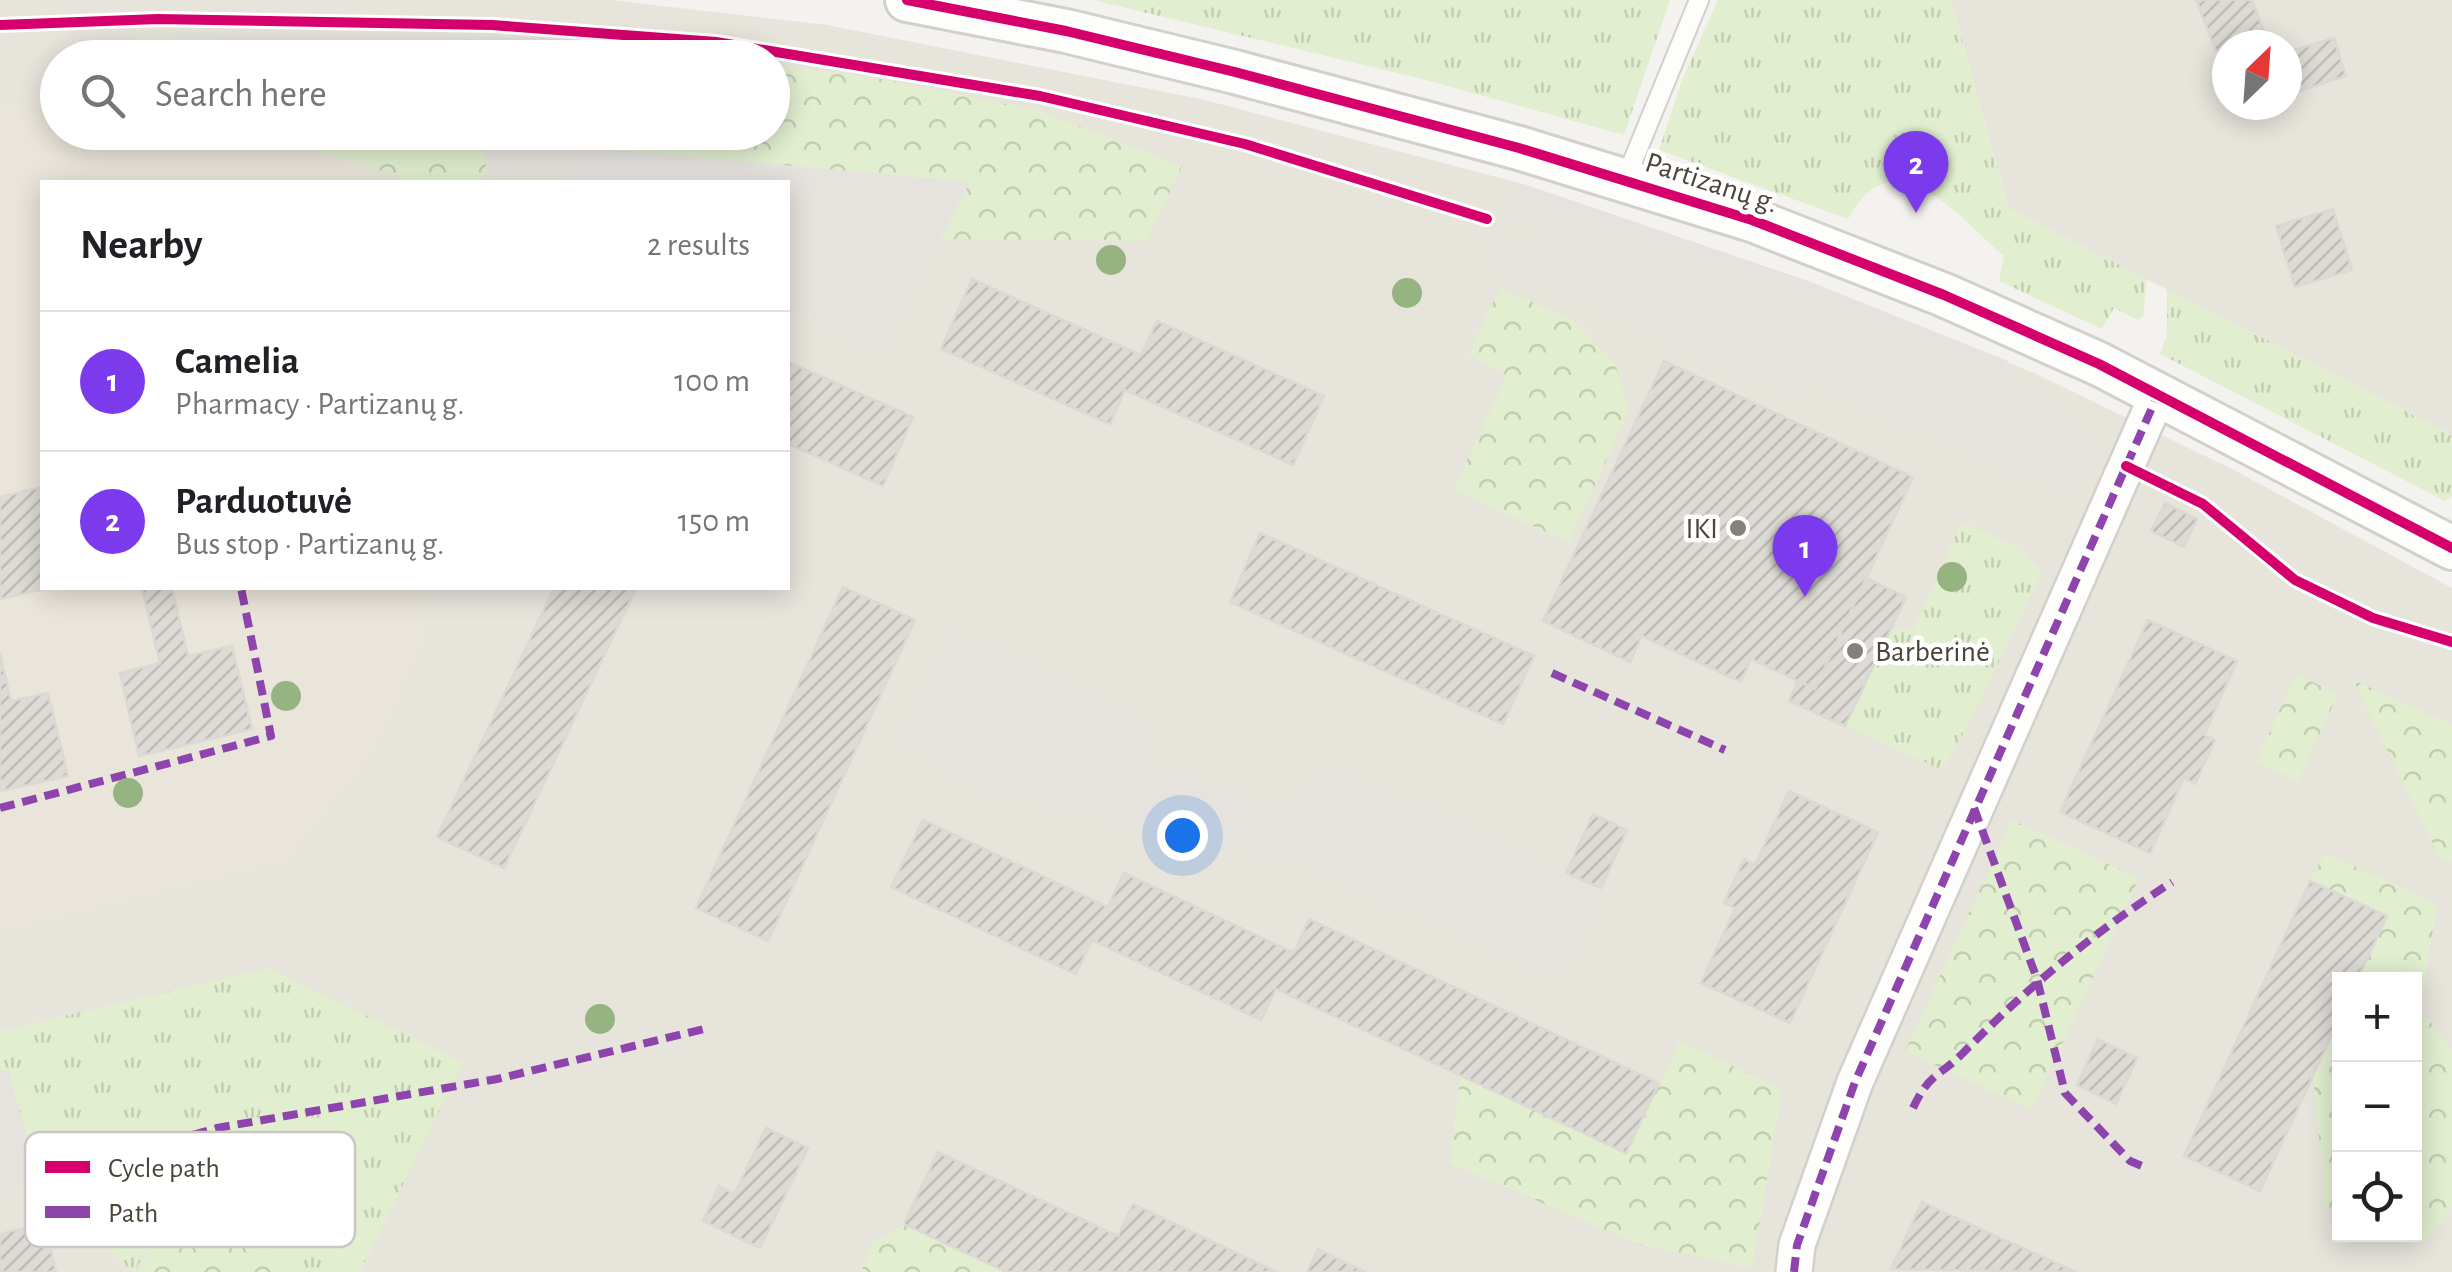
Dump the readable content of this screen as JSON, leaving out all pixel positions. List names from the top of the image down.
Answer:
{
  "streets": {
    "street": ["Partizanų g."]
  },
  "places": ["IKI", "Barberinė"],
  "legend": ["Cycle path", "Path"],
  "north": "top right",
  "page": {
    "search": "Search here",
    "pins": ["2", "1"],
    "heading": ["Nearby", "2 results"],
    "list": [
      {
        "mark": "1",
        "name": "Camelia",
        "note": "Pharmacy · Partizanų g.",
        "value": "100 m"
      },
      {
        "mark": "2",
        "name": "Parduotuvė",
        "note": "Bus stop · Partizanų g.",
        "value": "150 m"
      }
    ],
    "map_buttons": ["+", "−"]
  }
}
